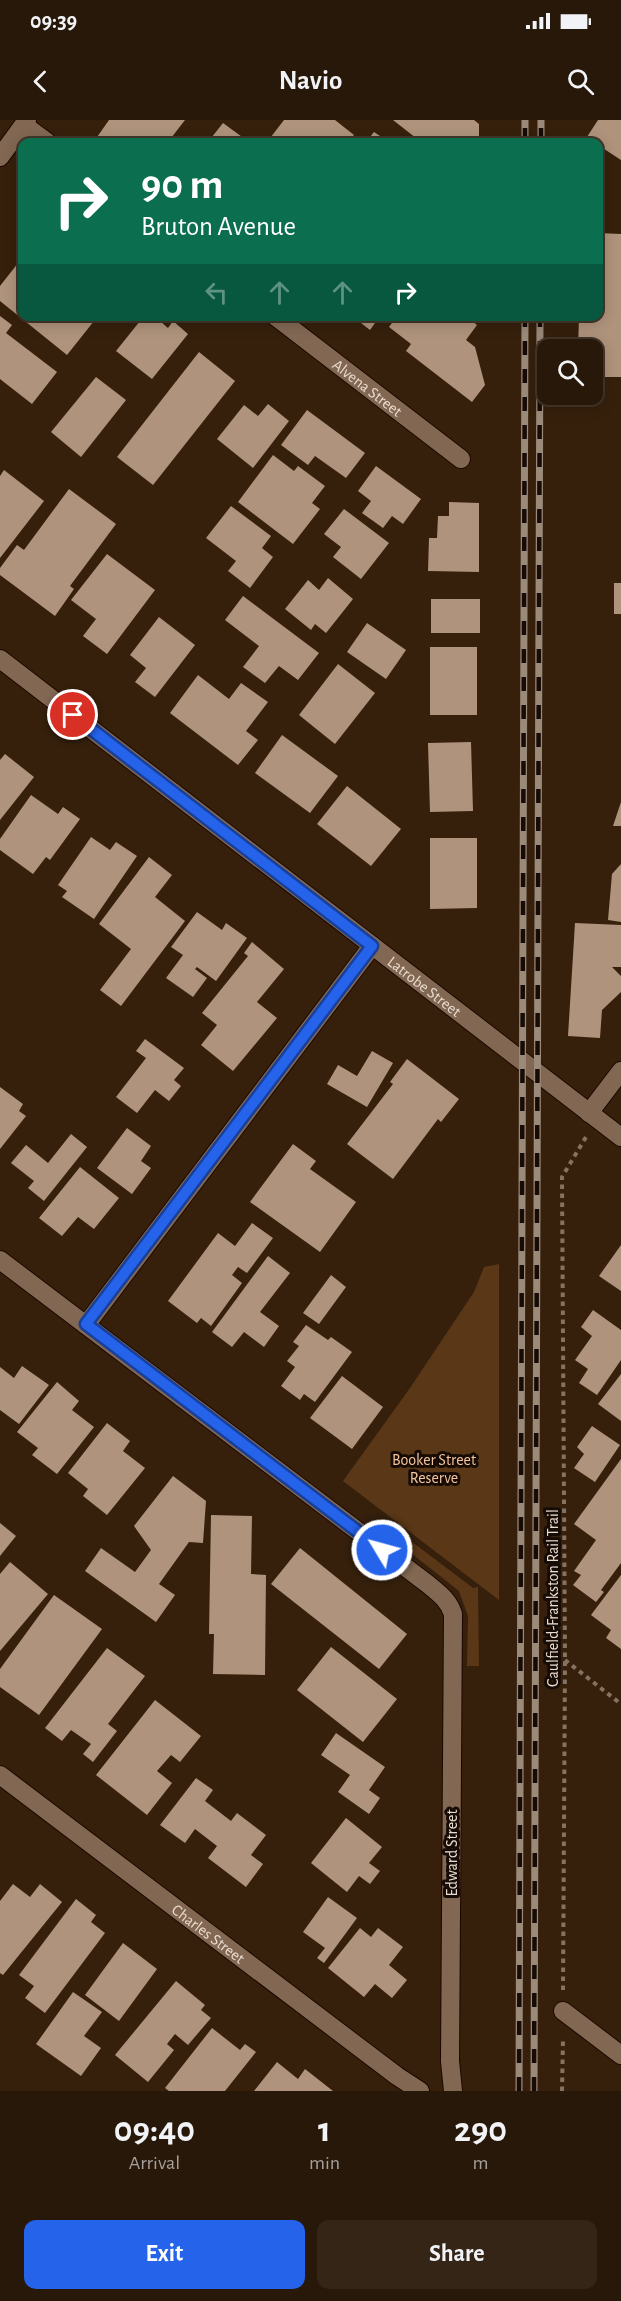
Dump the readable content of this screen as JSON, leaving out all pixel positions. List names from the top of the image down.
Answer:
{
  "streets": {
    "street": [
      "Alvena Street",
      "Latrobe Street",
      "Edward Street",
      "Charles Street"
    ],
    "path": ["Caulfield-Frankston Rail Trail"]
  },
  "crossings": [
    ["Latrobe Street", "Caulfield-Frankston Rail Trail"]
  ],
  "parks": ["Booker Street Reserve"],
  "page": {
    "status": "09:39",
    "header": "Navio",
    "turn": ["90 m", "Bruton Avenue"],
    "eta": [
      "09:40",
      "Arrival",
      "1",
      "min",
      "290",
      "m"
    ],
    "buttons": ["Exit", "Share"]
  }
}
